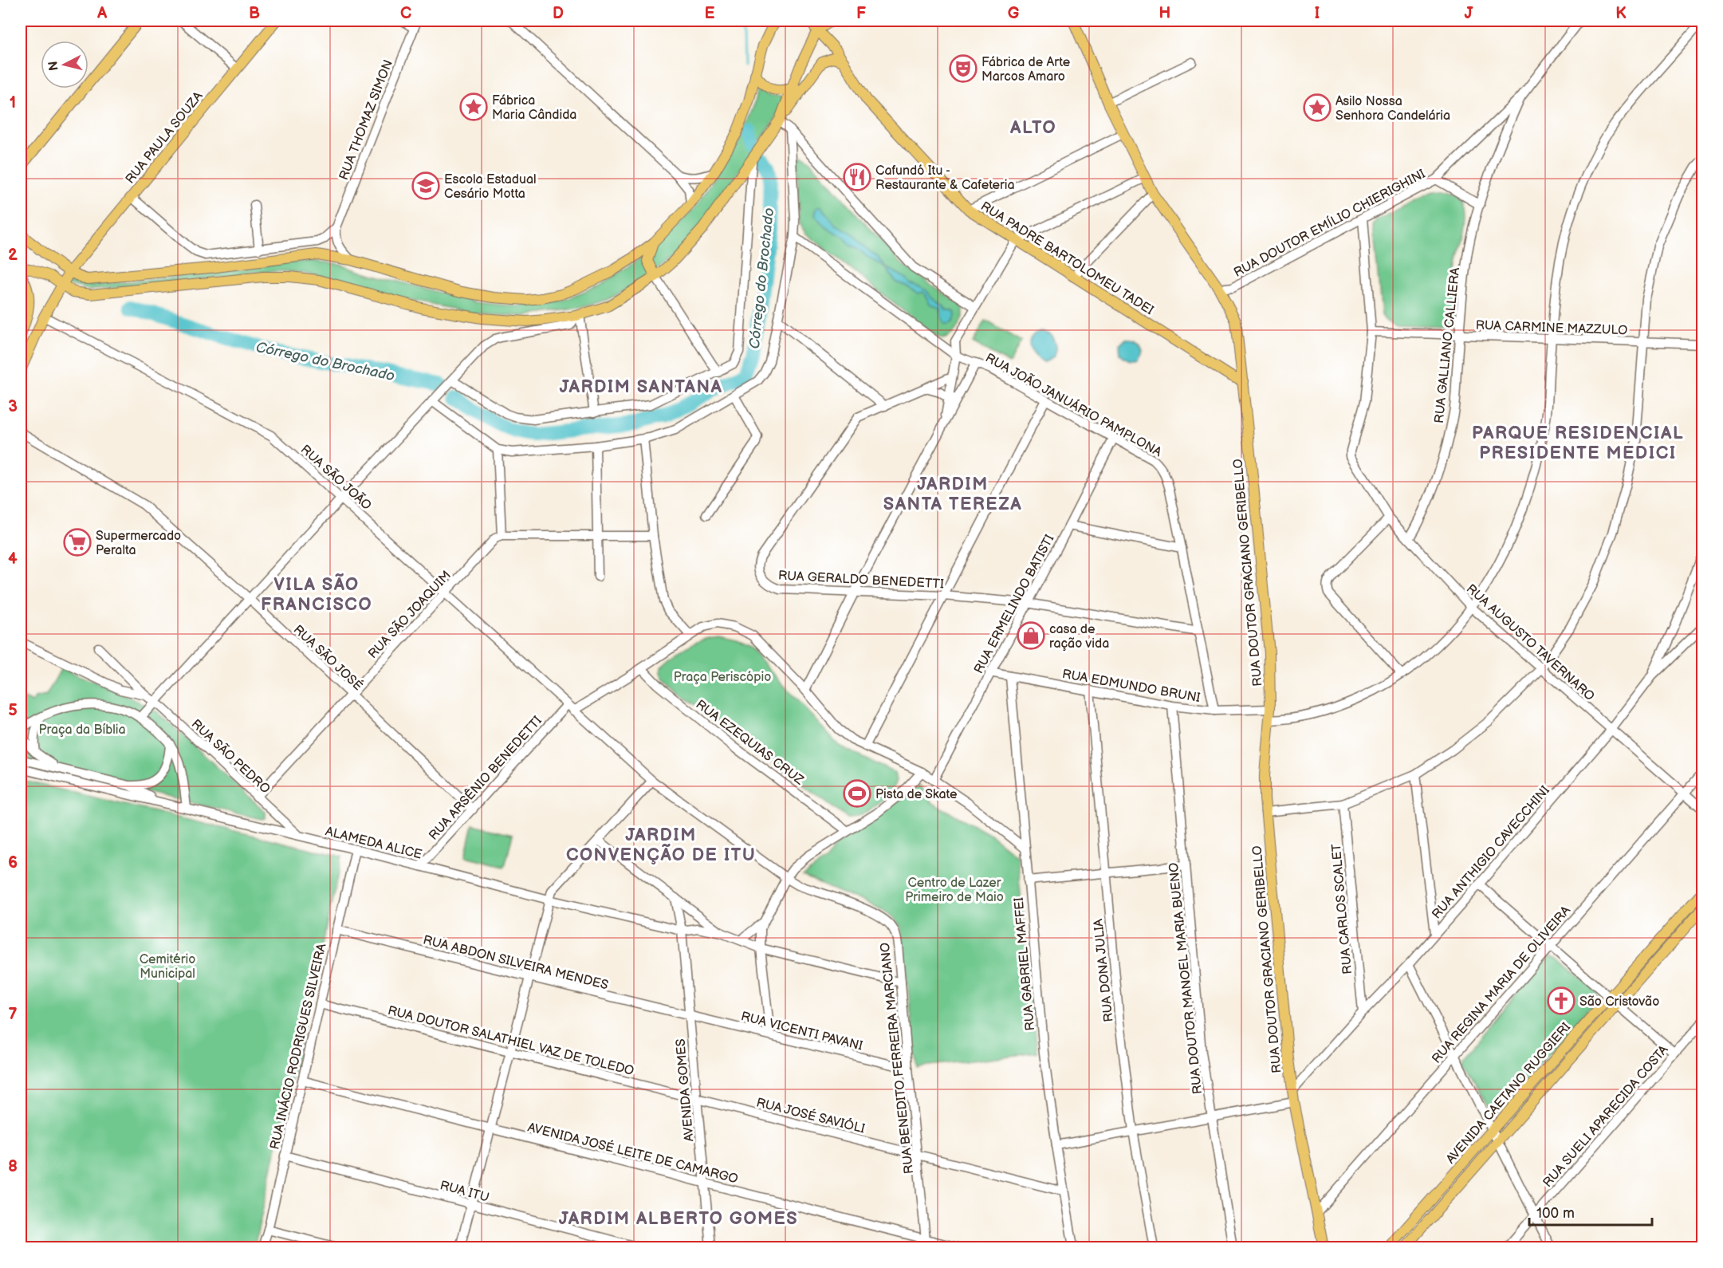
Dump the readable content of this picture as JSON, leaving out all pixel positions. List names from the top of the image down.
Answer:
{
  "streets": {
    "main road": [
      "RUA PAULA SOUZA",
      "RUA PADRE BARTOLOMEU TADEI",
      "RUA DOUTOR GRACIANO GERIBELLO",
      "AVENIDA CAETANO RUGGIERI"
    ],
    "street": [
      "RUA THOMAZ SIMON",
      "RUA DOUTOR EMÍLIO CHIERIGHINI",
      "RUA CARMINE MAZZULO",
      "RUA GALLIANO CALLIERA",
      "RUA JOÃO JANUÁRIO PAMPLONA",
      "RUA SÃO JOÃO",
      "RUA GERALDO BENEDETTI",
      "RUA ERMELINDO BATISTI",
      "RUA SÃO JOAQUIM",
      "RUA AUGUSTO TAVERNARO",
      "RUA SÃO JOSÉ",
      "RUA EDMUNDO BRUNI",
      "RUA EZEQUIAS CRUZ",
      "RUA SÃO PEDRO",
      "RUA ARSÊNIO BENEDETTI",
      "ALAMEDA ALICE",
      "RUA ANTHIGIO CAVECCHINI",
      "RUA CARLOS SCALET",
      "RUA ABDON SILVEIRA MENDES",
      "RUA GABRIEL MAFFEI",
      "RUA DONA JULIA",
      "RUA DOUTOR MANOEL MARIA BUENO",
      "RUA REGINA MARIA DE OLIVEIRA",
      "RUA VICENTI PAVANI",
      "RUA DOUTOR SALATHIEL VAZ DE TOLEDO",
      "RUA INÁCIO RODRIGUES SILVEIRA",
      "RUA BENEDITO FERREIRA MARCIANO",
      "AVENIDA GOMES",
      "RUA JOSÉ SAVIÓLI",
      "RUA SUELI APARECIDA COSTA",
      "AVENIDA JOSÉ LEITE DE CAMARGO",
      "RUA ITU"
    ]
  },
  "crossings": [
    ["RUA PAULA SOUZA", "RUA SÃO JOÃO"],
    ["RUA DOUTOR EMÍLIO CHIERIGHINI", "RUA GALLIANO CALLIERA"],
    ["RUA DOUTOR EMÍLIO CHIERIGHINI", "RUA DOUTOR GRACIANO GERIBELLO"],
    ["RUA PADRE BARTOLOMEU TADEI", "RUA DOUTOR GRACIANO GERIBELLO"],
    ["RUA CARMINE MAZZULO", "RUA GALLIANO CALLIERA"],
    ["RUA CARMINE MAZZULO", "RUA AUGUSTO TAVERNARO"],
    ["RUA GALLIANO CALLIERA", "RUA AUGUSTO TAVERNARO"],
    ["RUA JOÃO JANUÁRIO PAMPLONA", "RUA GERALDO BENEDETTI"],
    ["RUA JOÃO JANUÁRIO PAMPLONA", "RUA ERMELINDO BATISTI"],
    ["RUA JOÃO JANUÁRIO PAMPLONA", "RUA EDMUNDO BRUNI"],
    ["RUA SÃO JOÃO", "RUA SÃO JOAQUIM"],
    ["RUA SÃO JOÃO", "RUA ARSÊNIO BENEDETTI"],
    ["RUA SÃO JOÃO", "RUA BENEDITO FERREIRA MARCIANO"],
    ["RUA DOUTOR GRACIANO GERIBELLO", "RUA EDMUNDO BRUNI"],
    ["RUA DOUTOR GRACIANO GERIBELLO", "RUA ANTHIGIO CAVECCHINI"],
    ["RUA DOUTOR GRACIANO GERIBELLO", "RUA REGINA MARIA DE OLIVEIRA"],
    ["RUA GERALDO BENEDETTI", "RUA ERMELINDO BATISTI"],
    ["RUA ERMELINDO BATISTI", "RUA EDMUNDO BRUNI"],
    ["RUA SÃO JOAQUIM", "RUA SÃO JOSÉ"],
    ["RUA SÃO JOAQUIM", "RUA SÃO PEDRO"],
    ["RUA AUGUSTO TAVERNARO", "RUA ANTHIGIO CAVECCHINI"],
    ["RUA AUGUSTO TAVERNARO", "RUA REGINA MARIA DE OLIVEIRA"],
    ["RUA SÃO JOSÉ", "RUA ARSÊNIO BENEDETTI"],
    ["RUA EDMUNDO BRUNI", "RUA GABRIEL MAFFEI"],
    ["RUA EDMUNDO BRUNI", "RUA DONA JULIA"],
    ["RUA EDMUNDO BRUNI", "RUA DOUTOR MANOEL MARIA BUENO"],
    ["RUA EZEQUIAS CRUZ", "RUA ARSÊNIO BENEDETTI"],
    ["RUA SÃO PEDRO", "ALAMEDA ALICE"],
    ["RUA ARSÊNIO BENEDETTI", "ALAMEDA ALICE"],
    ["ALAMEDA ALICE", "RUA INÁCIO RODRIGUES SILVEIRA"],
    ["ALAMEDA ALICE", "AVENIDA GOMES"],
    ["RUA ANTHIGIO CAVECCHINI", "RUA CARLOS SCALET"],
    ["RUA ABDON SILVEIRA MENDES", "RUA VICENTI PAVANI"],
    ["RUA ABDON SILVEIRA MENDES", "RUA INÁCIO RODRIGUES SILVEIRA"],
    ["RUA ABDON SILVEIRA MENDES", "AVENIDA GOMES"],
    ["RUA GABRIEL MAFFEI", "RUA JOSÉ SAVIÓLI"],
    ["RUA VICENTI PAVANI", "RUA BENEDITO FERREIRA MARCIANO"],
    ["RUA VICENTI PAVANI", "AVENIDA GOMES"],
    ["RUA DOUTOR SALATHIEL VAZ DE TOLEDO", "RUA INÁCIO RODRIGUES SILVEIRA"],
    ["RUA DOUTOR SALATHIEL VAZ DE TOLEDO", "AVENIDA GOMES"],
    ["RUA DOUTOR SALATHIEL VAZ DE TOLEDO", "RUA JOSÉ SAVIÓLI"],
    ["RUA INÁCIO RODRIGUES SILVEIRA", "AVENIDA JOSÉ LEITE DE CAMARGO"],
    ["RUA INÁCIO RODRIGUES SILVEIRA", "RUA ITU"],
    ["RUA BENEDITO FERREIRA MARCIANO", "RUA JOSÉ SAVIÓLI"],
    ["RUA BENEDITO FERREIRA MARCIANO", "AVENIDA JOSÉ LEITE DE CAMARGO"],
    ["AVENIDA GOMES", "RUA JOSÉ SAVIÓLI"],
    ["AVENIDA GOMES", "AVENIDA JOSÉ LEITE DE CAMARGO"]
  ],
  "districts": [
    "ALTO",
    "JARDIM SANTANA",
    "PARQUE RESIDENCIAL PRESIDENTE MEDICI",
    "JARDIM SANTA TEREZA",
    "VILA SÃO FRANCISCO",
    "JARDIM CONVENÇÃO DE ITU",
    "JARDIM ALBERTO GOMES"
  ],
  "water": ["Córrego do Brochado"],
  "parks": [
    "Praça Periscópio",
    "Praça da Bíblia",
    "Centro de Lazer Primeiro de Maio",
    "Cemitério Municipal"
  ],
  "places": {
    "theatre": ["Fábrica de Arte Marcos Amaro"],
    "place": ["Fábrica Maria Cândida", "Asilo Nossa Senhora Candelária"],
    "restaurant": ["Cafundó Itu - Restaurante & Cafeteria"],
    "school or university": ["Escola Estadual Cesário Motta"],
    "supermarket": ["Supermercado Peralta"],
    "shop": ["casa de ração vida"],
    "sports": ["Pista de Skate"],
    "church": ["São Cristovão"]
  },
  "scale_bar": "100 m",
  "north": "left",
  "grid": {
    "columns": [
      "A",
      "B",
      "C",
      "D",
      "E",
      "F",
      "G",
      "H",
      "I",
      "J",
      "K"
    ],
    "rows": [
      "1",
      "2",
      "3",
      "4",
      "5",
      "6",
      "7",
      "8"
    ]
  }
}
